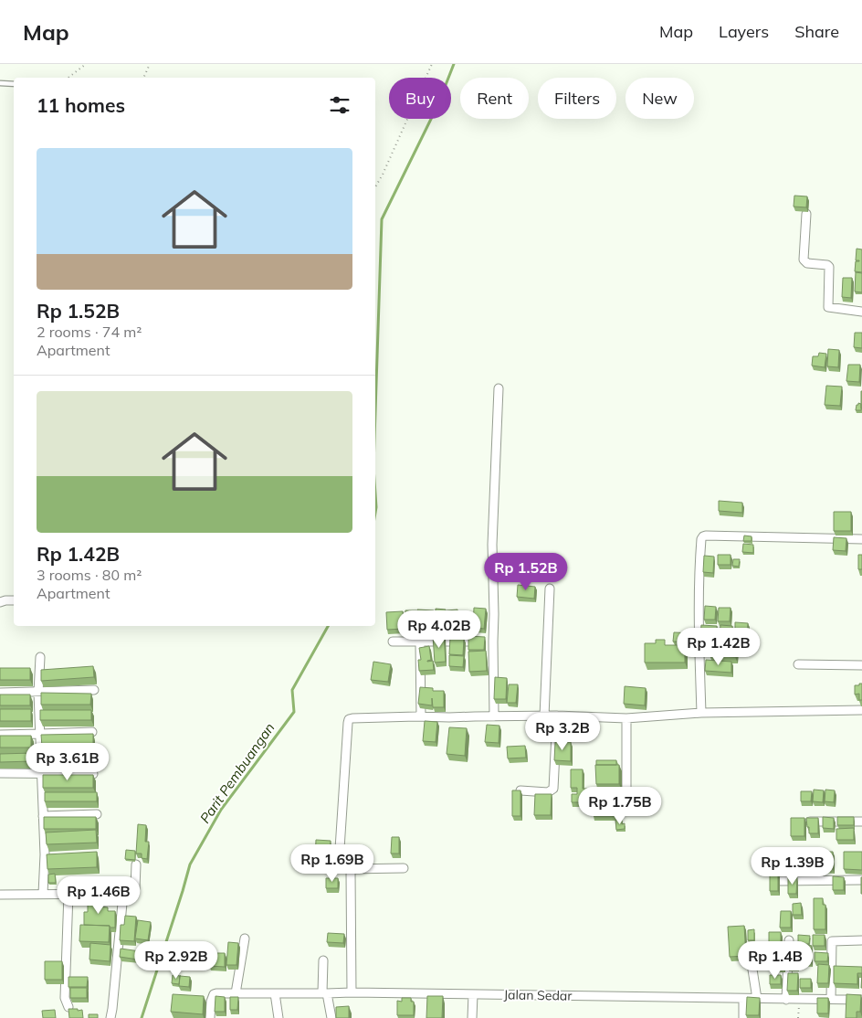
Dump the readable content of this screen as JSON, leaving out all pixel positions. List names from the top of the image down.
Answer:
{
  "streets": {
    "street": ["Jalan Sedar"]
  },
  "water": ["Parit Pembuangan"],
  "page": {
    "header": "Map",
    "nav": ["Map", "Layers", "Share"],
    "chip": [
      "Buy",
      "Rent",
      "Filters",
      "New"
    ],
    "heading": "11 homes",
    "list": [
      {
        "name": "Rp 1.52B",
        "note": "2 rooms · 74 m² · Apartment"
      },
      {
        "name": "Rp 1.42B",
        "note": "3 rooms · 80 m² · Apartment"
      }
    ],
    "price": [
      "Rp 1.52B",
      "Rp 4.02B",
      "Rp 1.42B",
      "Rp 3.2B",
      "Rp 3.61B",
      "Rp 1.75B",
      "Rp 1.69B",
      "Rp 1.39B",
      "Rp 1.46B",
      "Rp 2.92B",
      "Rp 1.4B"
    ]
  }
}
